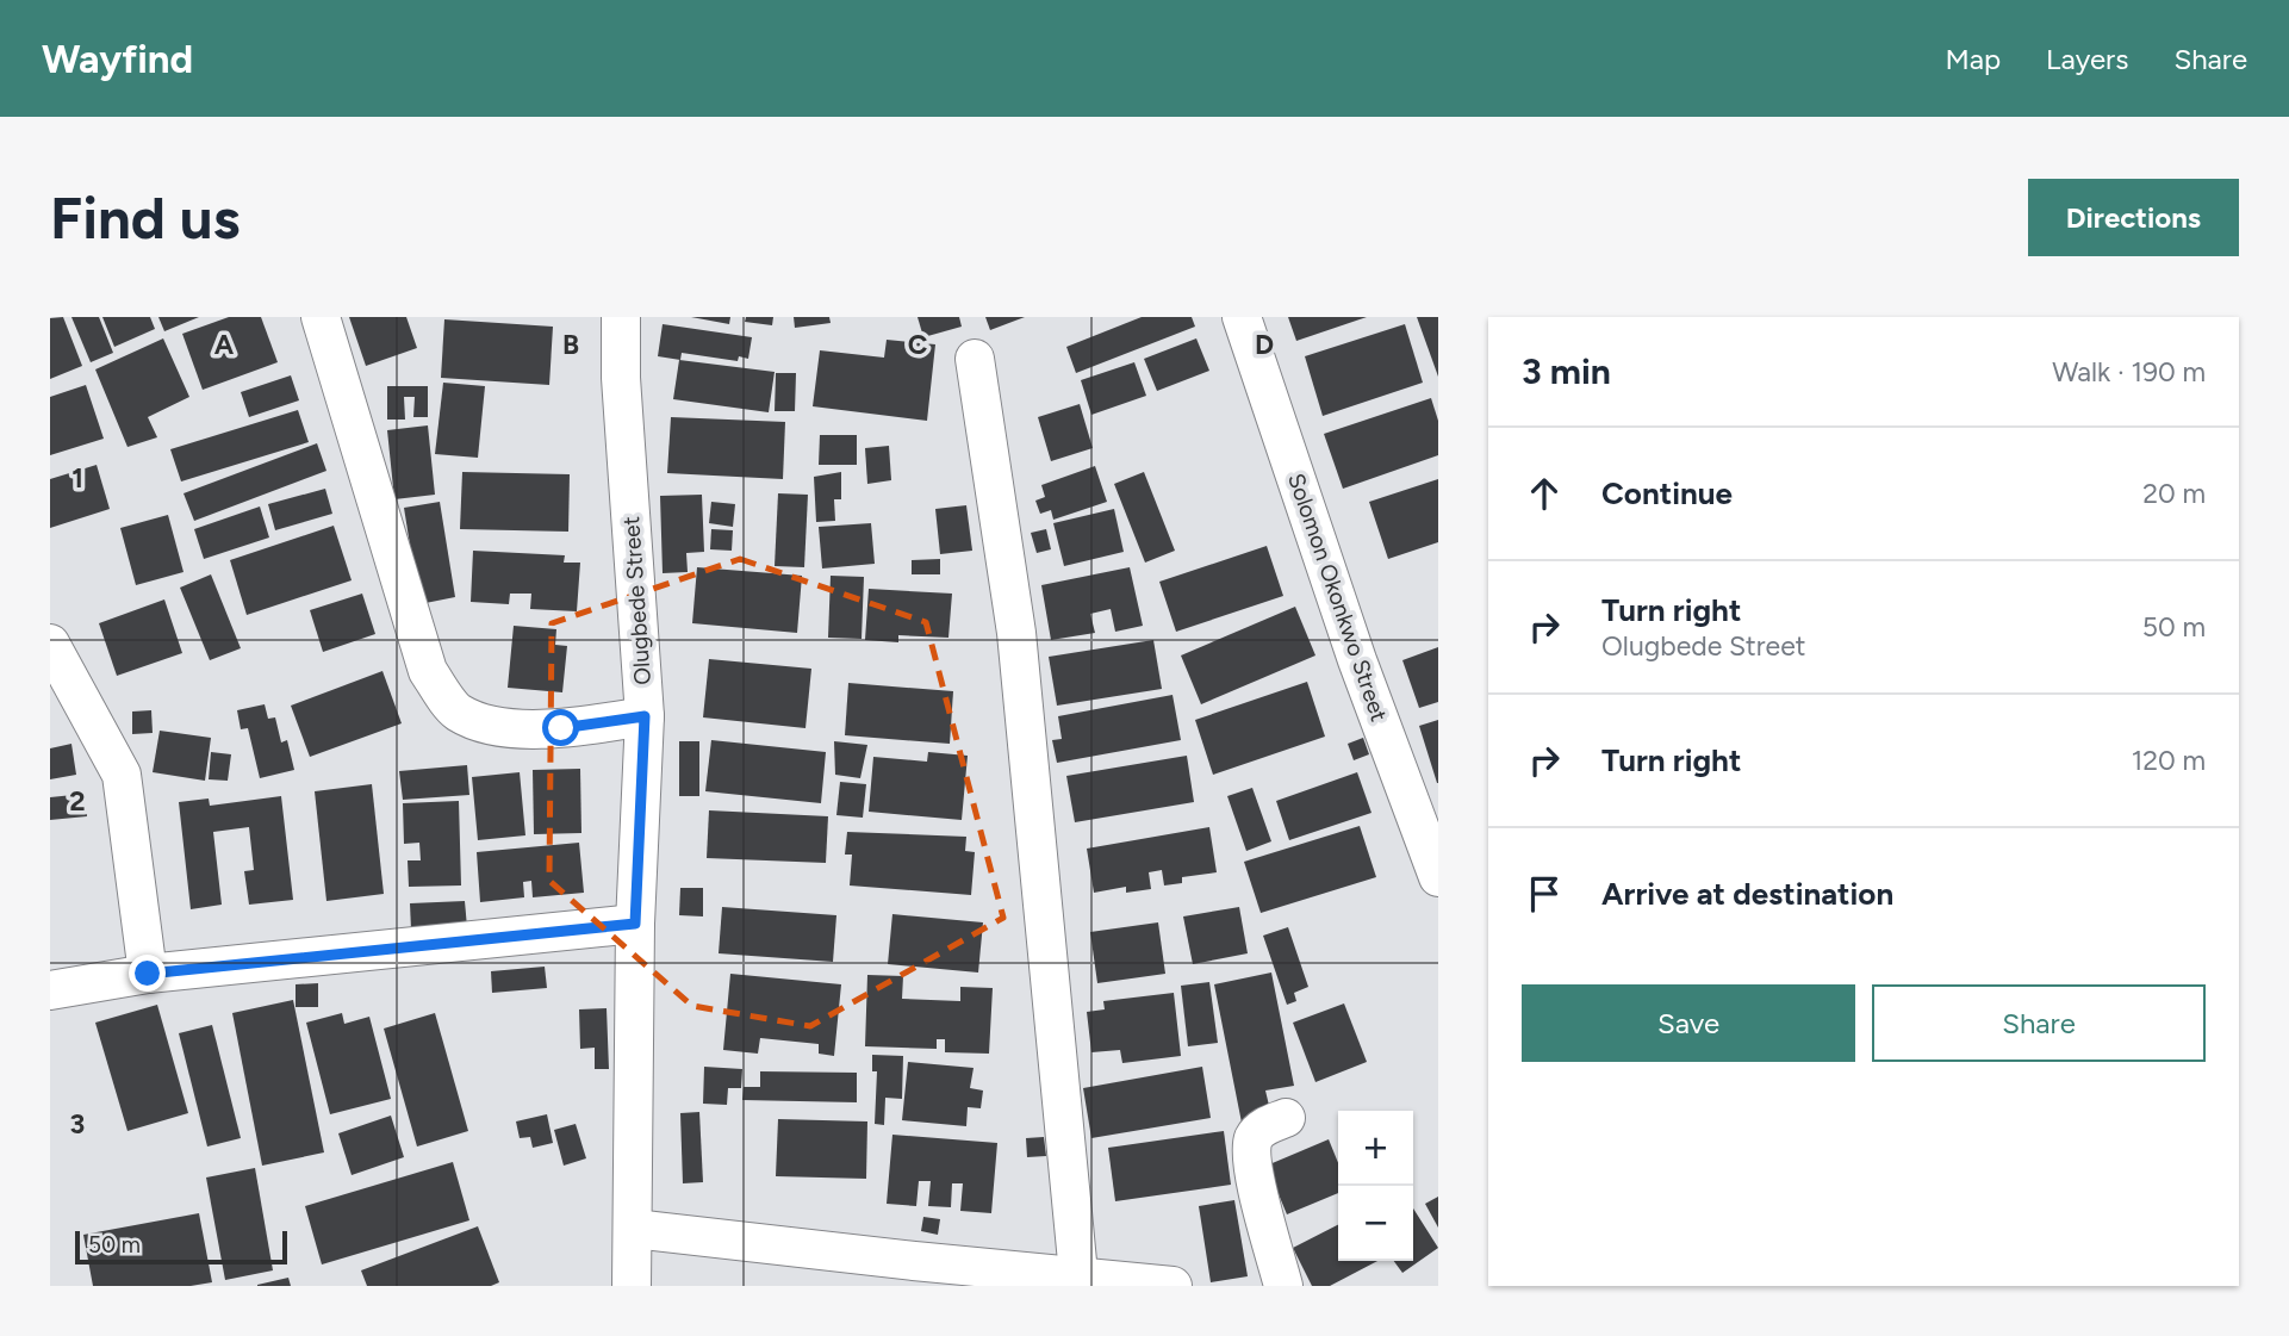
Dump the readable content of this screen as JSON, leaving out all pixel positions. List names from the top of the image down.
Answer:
{
  "streets": {
    "street": ["Solomon Okonkwo Street", "Olugbede Street"]
  },
  "scale_bar": "50 m",
  "page": {
    "header": "Wayfind",
    "nav": ["Map", "Layers", "Share"],
    "buttons": [
      "Directions",
      ["Save", "Share"]
    ],
    "title": "Find us",
    "heading": ["3 min", "Walk · 190 m"],
    "list": [
      ["Continue", "20 m"],
      ["Turn right", "Olugbede Street", "50 m"],
      ["Turn right", "120 m"],
      "Arrive at destination"
    ],
    "map_buttons": ["+", "−"],
    "scale": "50 m"
  },
  "grid": {
    "columns": [
      "A",
      "B",
      "C",
      "D"
    ],
    "rows": ["1", "2", "3"]
  }
}
